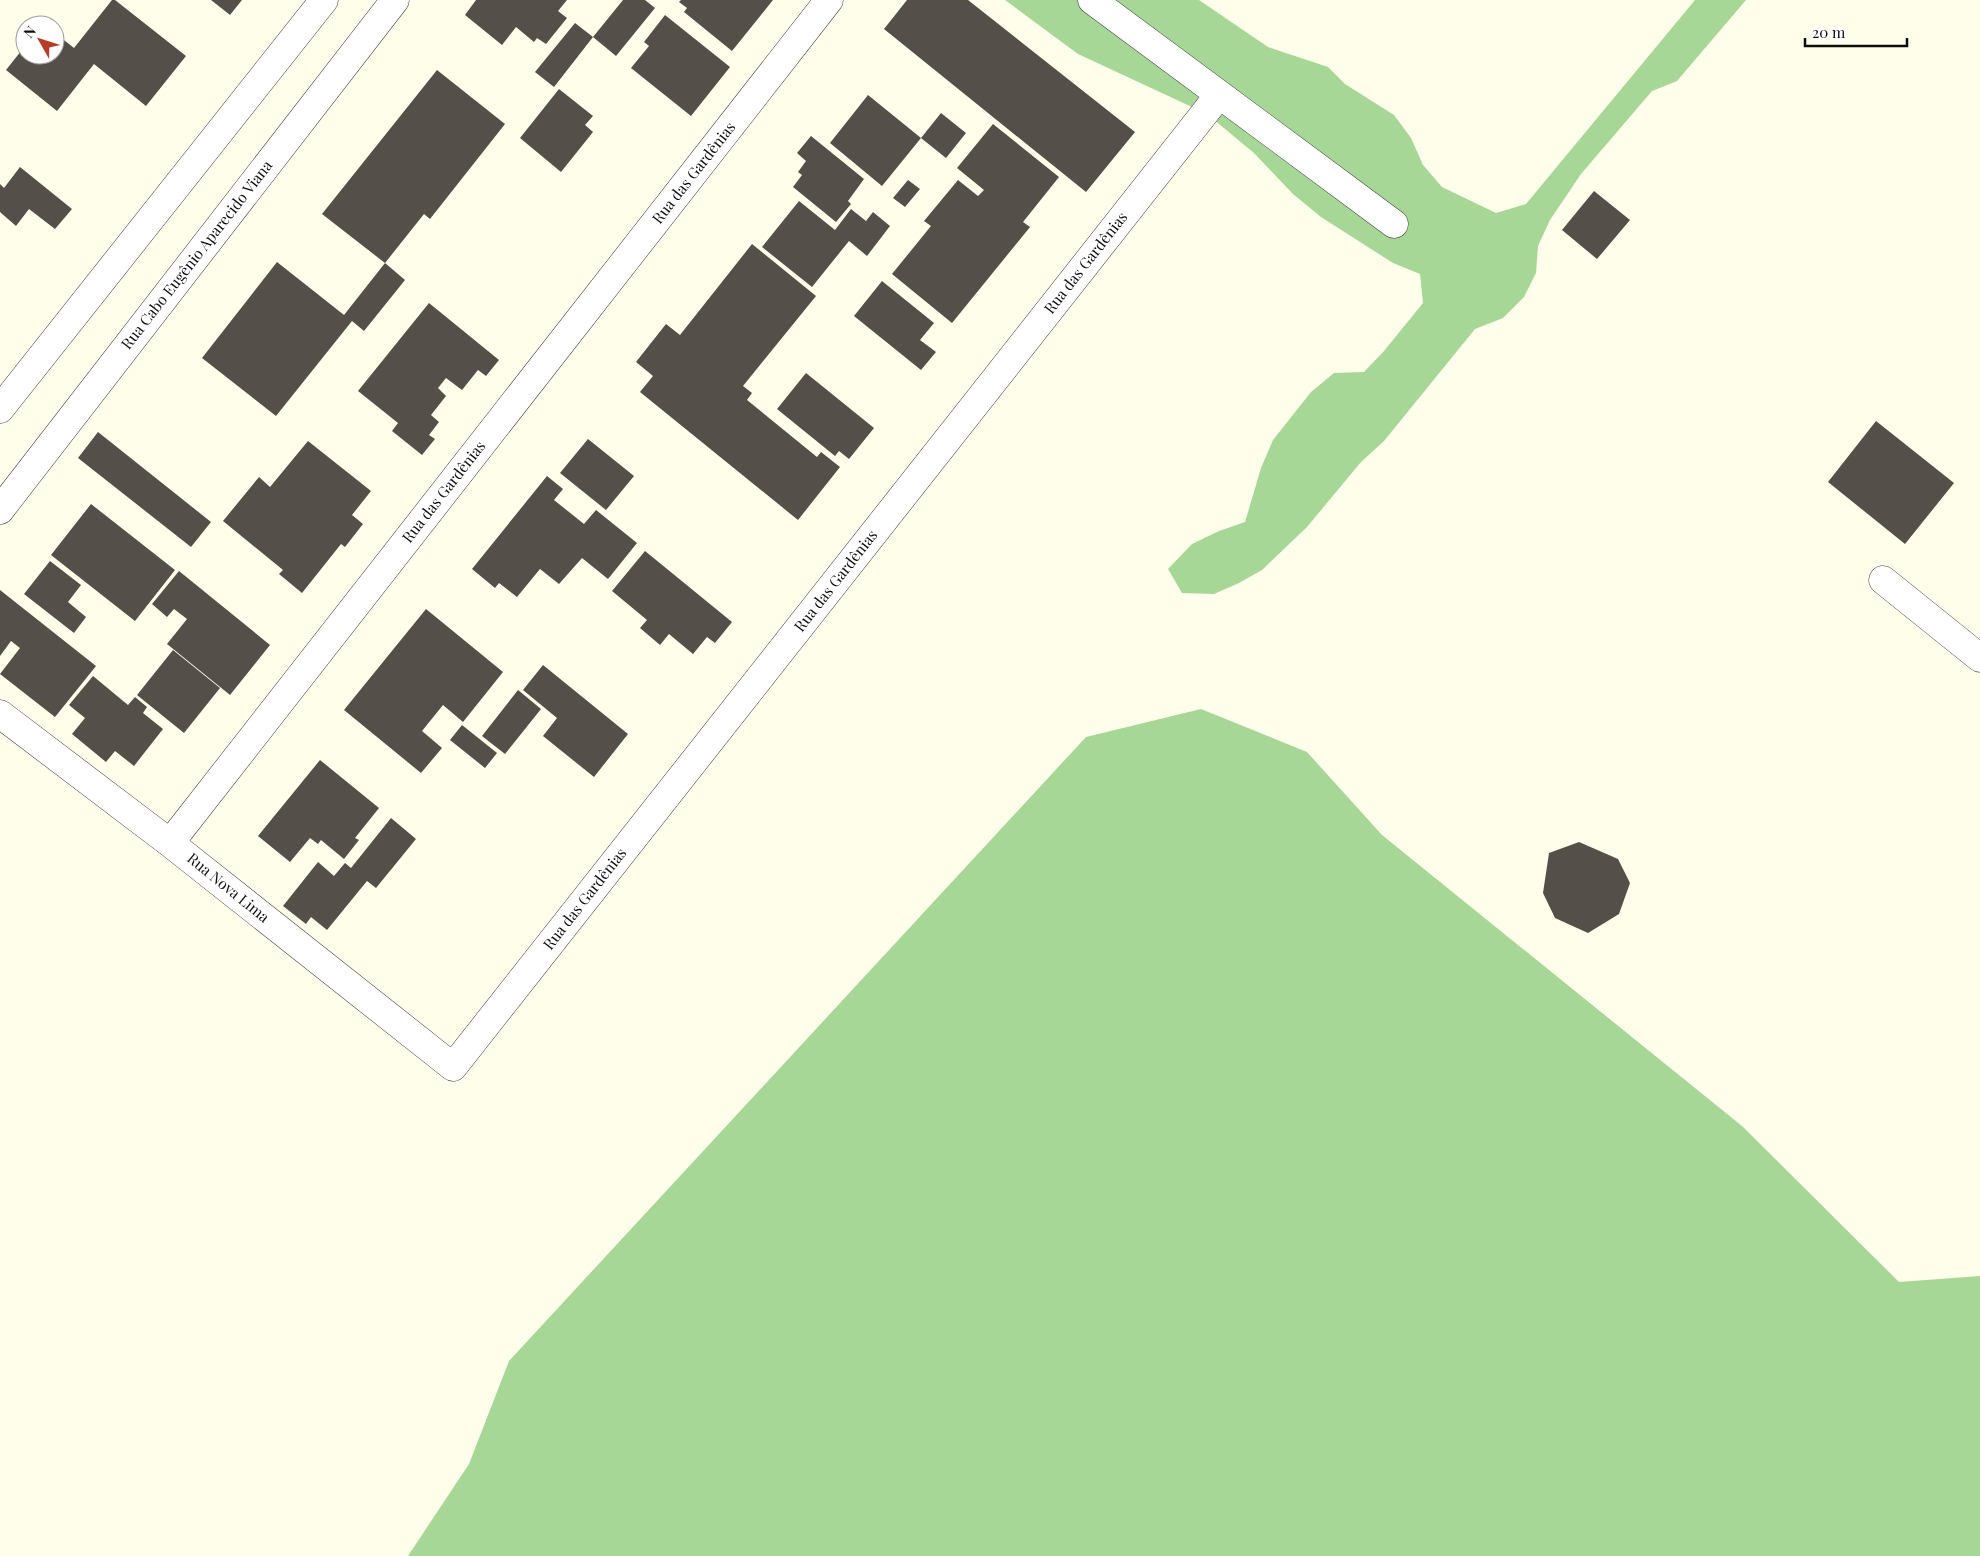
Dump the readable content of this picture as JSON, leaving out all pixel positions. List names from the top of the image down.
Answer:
{
  "streets": {
    "street": ["Rua das Gardênias", "Rua Cabo Eugênio Aparecido Viana", "Rua Nova Lima"]
  },
  "crossings": [
    ["Rua das Gardênias", "Rua Nova Lima"]
  ],
  "scale_bar": "20 m",
  "north": "top left"
}
